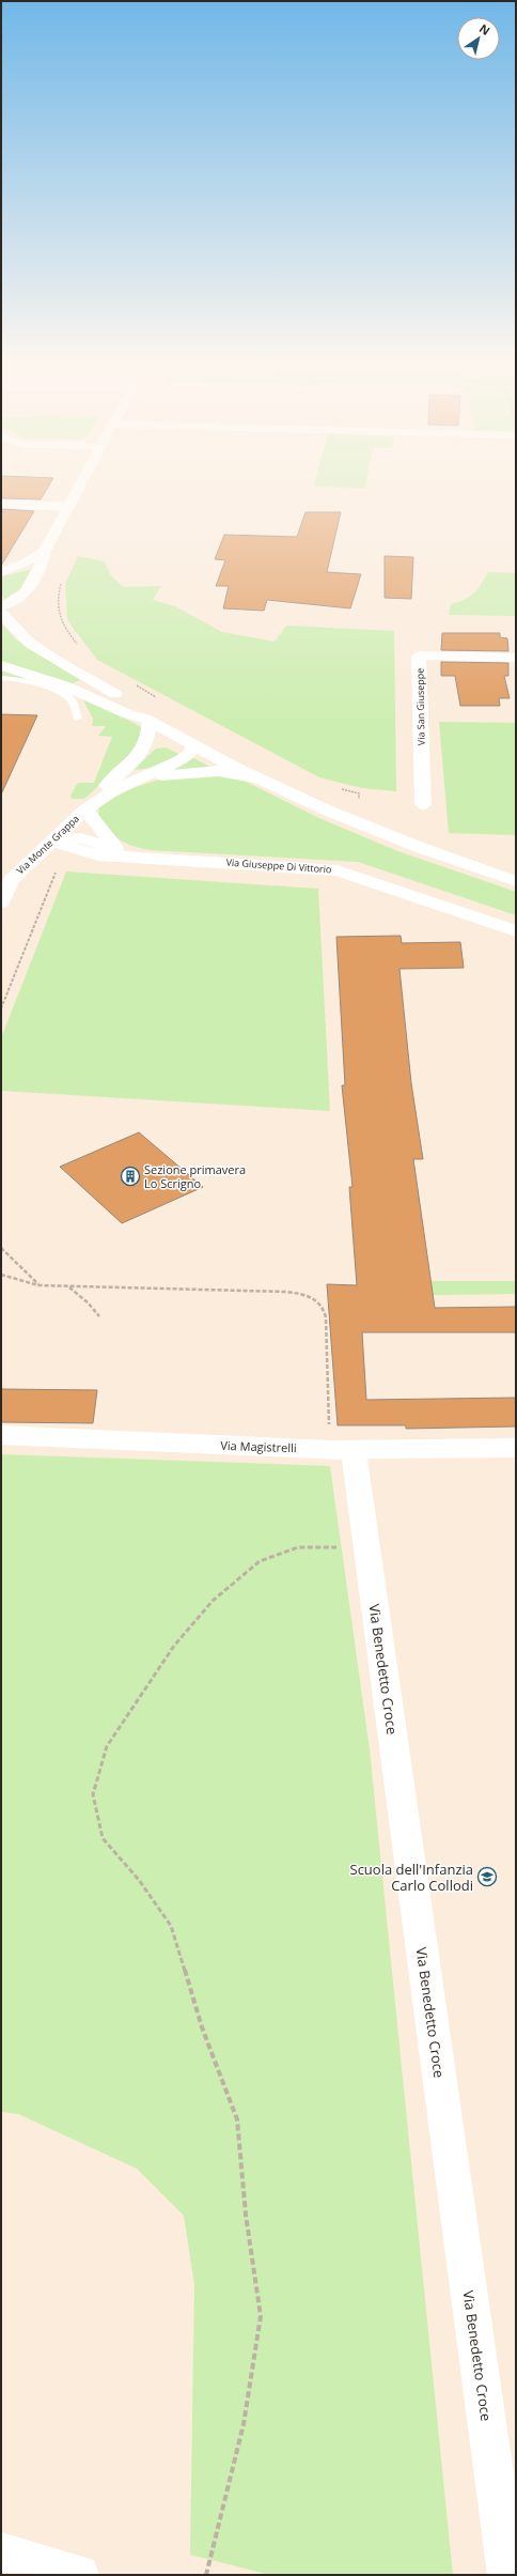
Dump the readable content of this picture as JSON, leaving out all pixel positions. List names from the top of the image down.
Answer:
{
  "streets": {
    "street": [
      "Via San Giuseppe",
      "Via Monte Grappa",
      "Via Giuseppe Di Vittorio",
      "Via Magistrelli",
      "Via Benedetto Croce"
    ]
  },
  "crossings": [
    ["Via Monte Grappa", "Via Giuseppe Di Vittorio"],
    ["Via Magistrelli", "Via Benedetto Croce"]
  ],
  "places": {
    "building": ["Sezione primavera Lo Scrigno"],
    "school or university": ["Scuola dell'Infanzia Carlo Collodi"]
  },
  "north": "top right"
}
